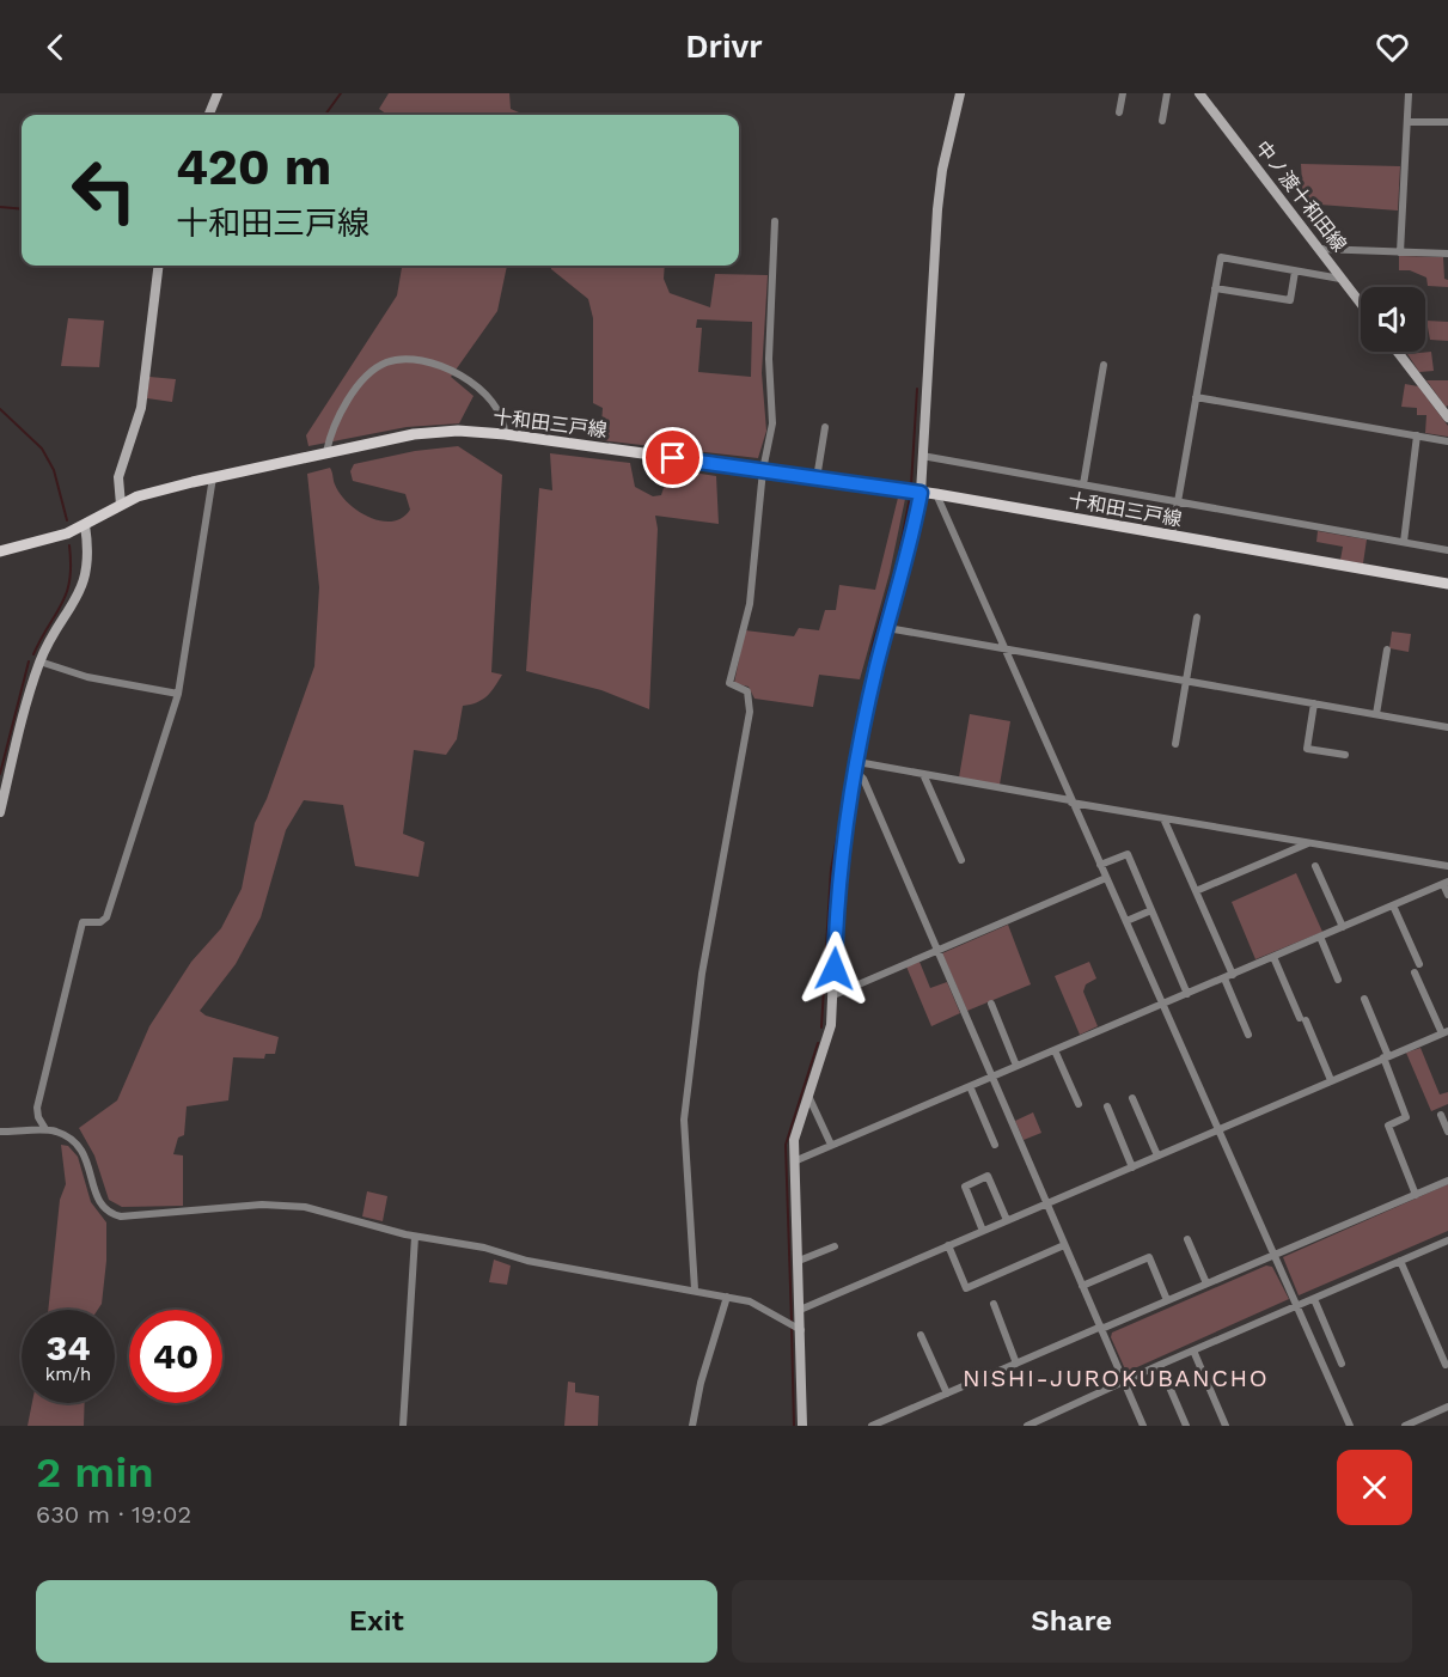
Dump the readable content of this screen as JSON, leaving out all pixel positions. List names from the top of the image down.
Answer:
{
  "streets": {
    "main road": ["十和田三戸線"],
    "street": ["中ノ渡十和田線"]
  },
  "districts": ["NISHI-JUROKUBANCHO"],
  "page": {
    "header": "Drivr",
    "turn": ["420 m", "十和田三戸線"],
    "speed": "34 km/h",
    "limit": "40",
    "heading": ["2 min", "630 m · 19:02"],
    "buttons": ["Exit", "Share"]
  }
}
